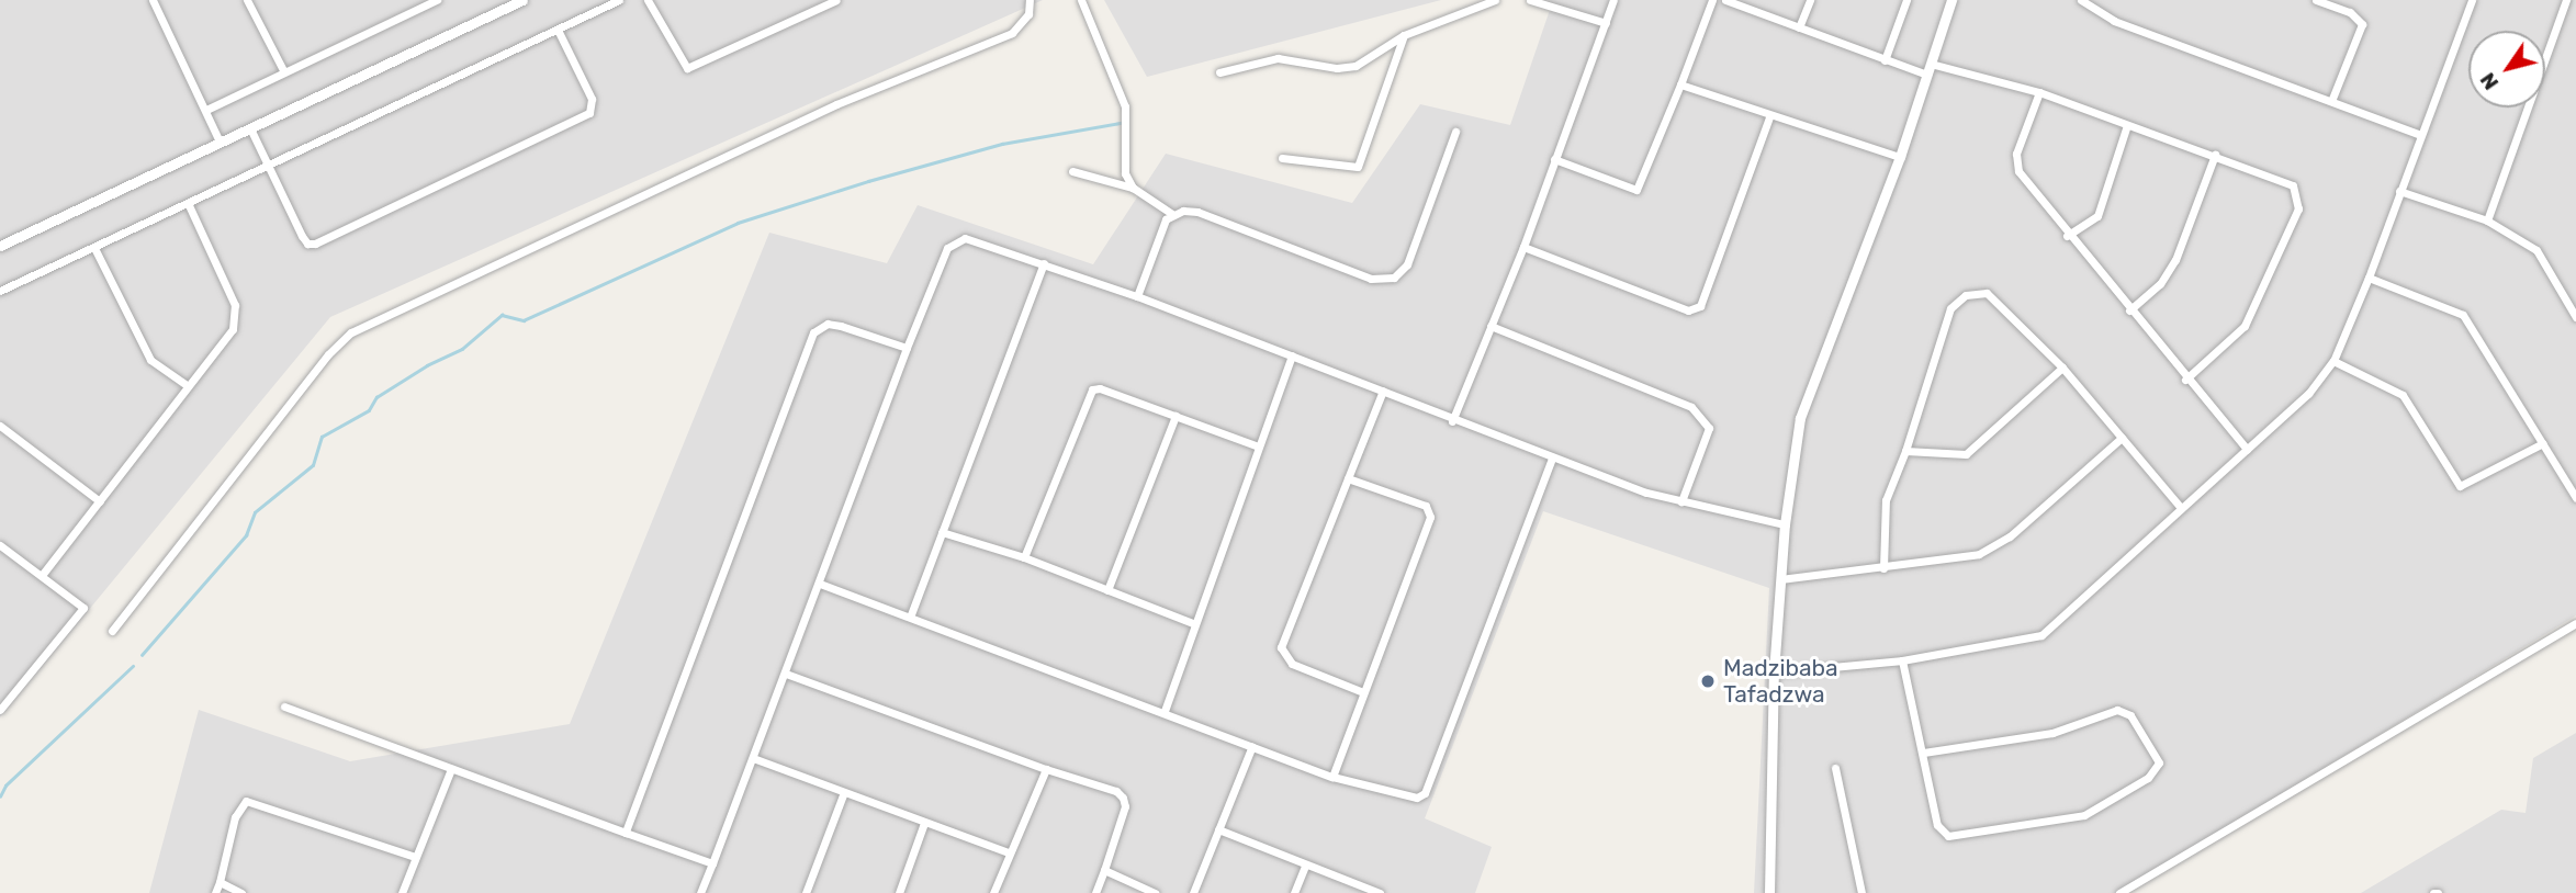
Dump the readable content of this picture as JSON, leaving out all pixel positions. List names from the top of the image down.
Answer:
{
  "places": ["Madzibaba Tafadzwa"],
  "north": "bottom left"
}
